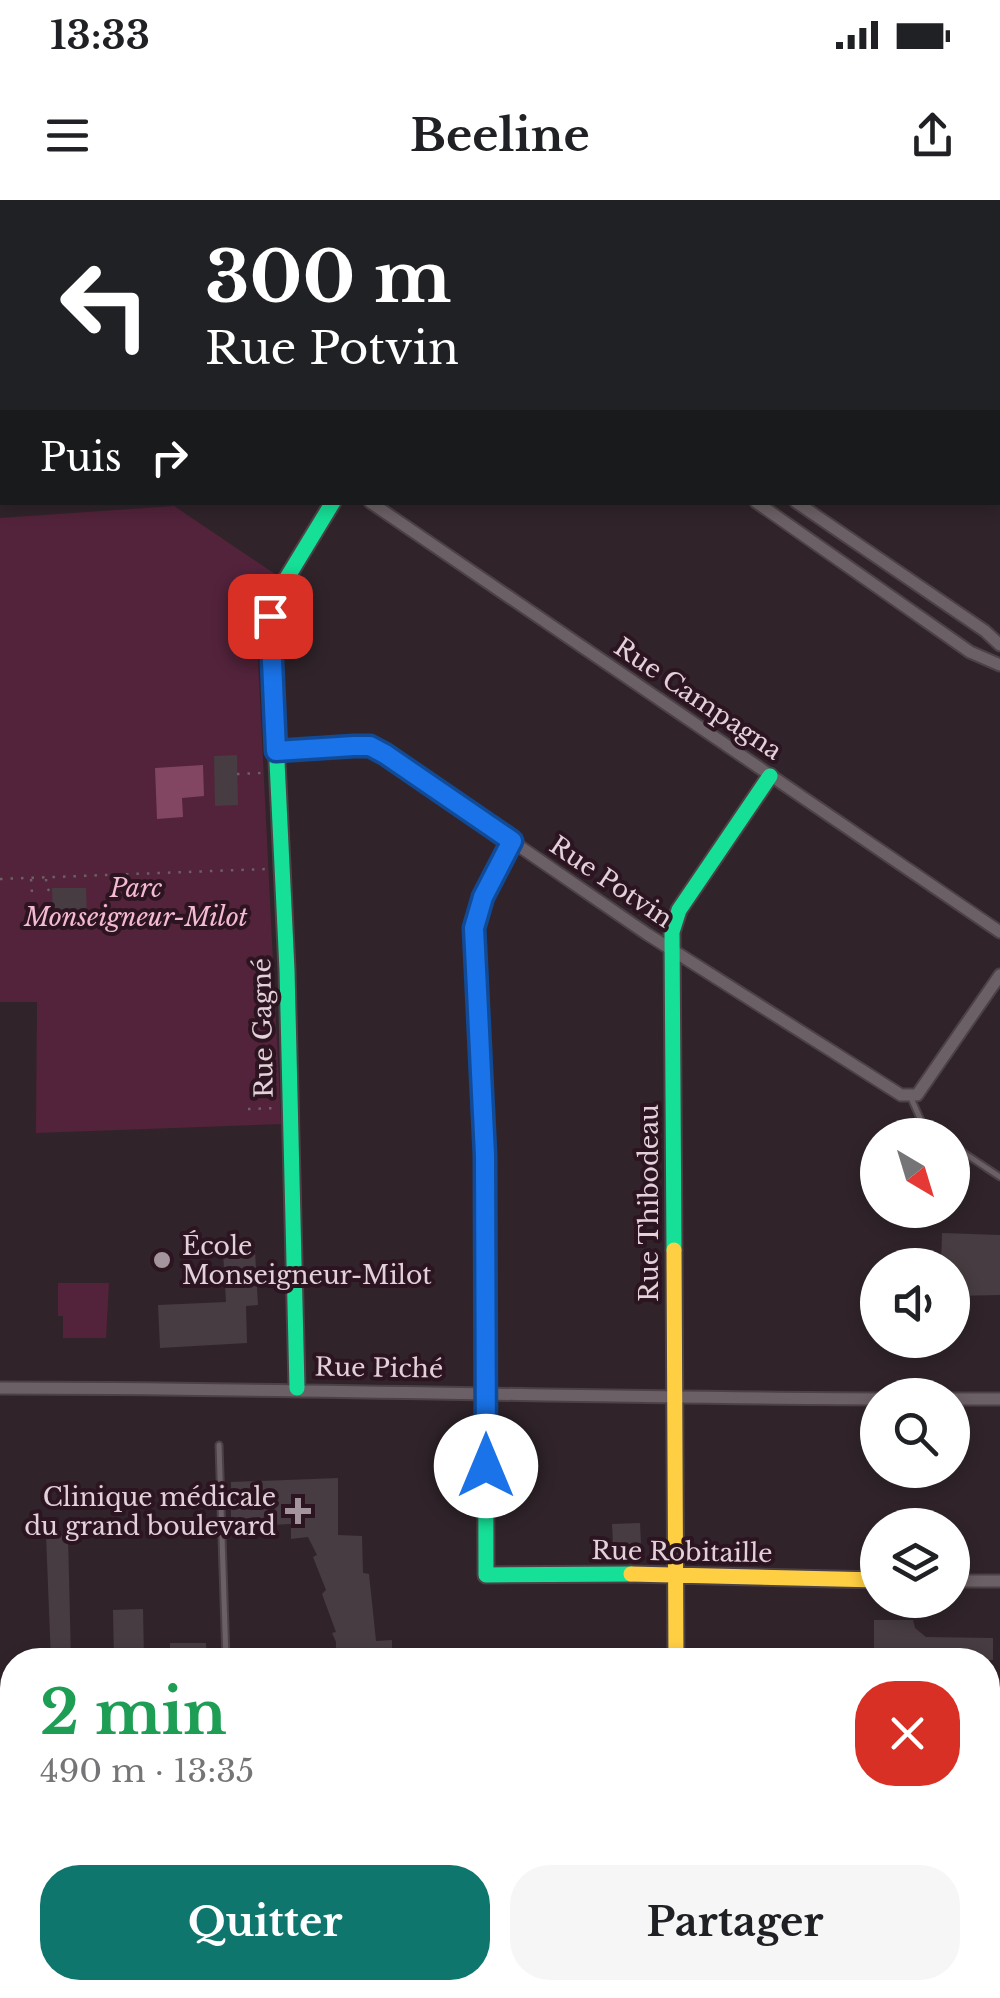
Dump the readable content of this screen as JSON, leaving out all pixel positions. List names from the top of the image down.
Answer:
{
  "streets": {
    "street": [
      "Rue Campagna",
      "Rue Potvin",
      "Rue Gagné",
      "Rue Thibodeau",
      "Rue Piché",
      "Rue Robitaille"
    ]
  },
  "crossings": [
    ["Rue Campagna", "Rue Thibodeau"],
    ["Rue Potvin", "Rue Gagné"],
    ["Rue Potvin", "Rue Thibodeau"],
    ["Rue Gagné", "Rue Piché"],
    ["Rue Thibodeau", "Rue Piché"],
    ["Rue Thibodeau", "Rue Robitaille"],
    ["Rue Piché", "Rue Robitaille"]
  ],
  "parks": ["Parc Monseigneur-Milot"],
  "places": {
    "other": ["École Monseigneur-Milot"],
    "health": ["Clinique médicale du grand boulevard"]
  },
  "north": "bottom right",
  "page": {
    "status": "13:33",
    "header": "Beeline",
    "turn": ["300 m", "Rue Potvin"],
    "then": "Puis",
    "heading": ["2 min", "490 m · 13:35"],
    "buttons": ["Quitter", "Partager"]
  }
}
